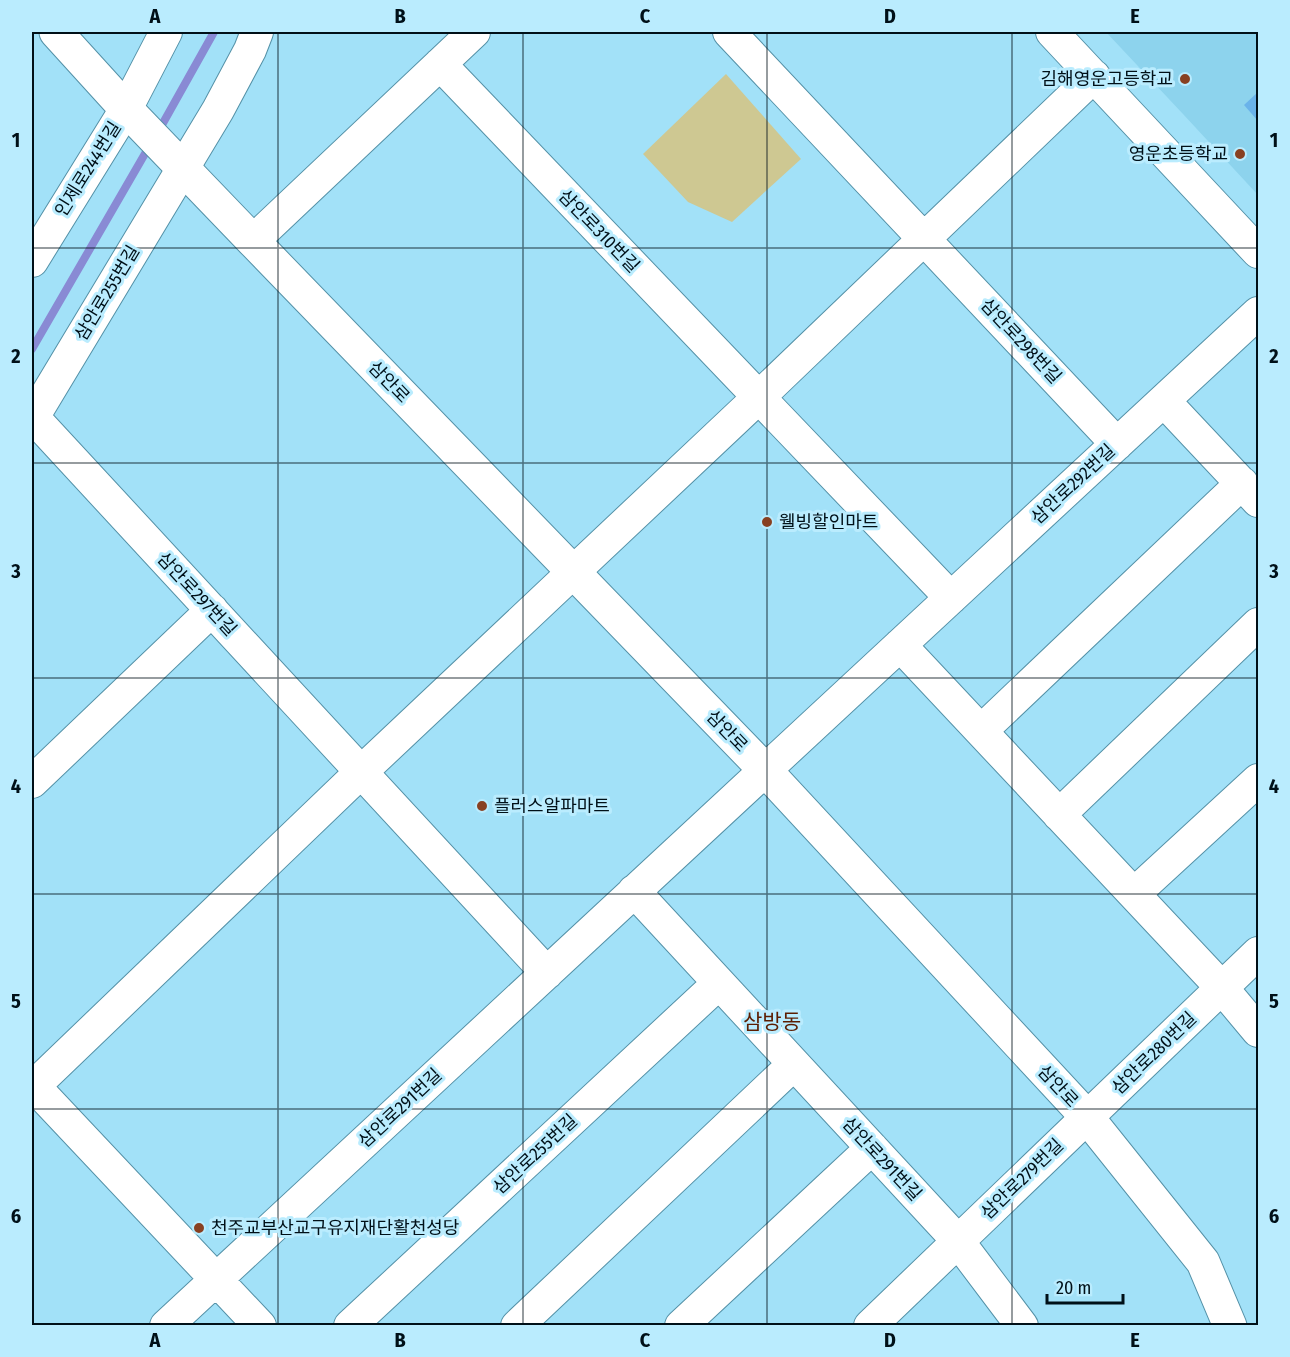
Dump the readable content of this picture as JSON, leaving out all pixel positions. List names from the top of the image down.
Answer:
{
  "streets": {
    "main road": ["삼안로"],
    "street": [
      "인제로244번길",
      "삼안로310번길",
      "삼안로255번길",
      "삼안로298번길",
      "삼안로292번길",
      "삼안로297번길",
      "삼안로280번길",
      "삼안로291번길",
      "삼안로279번길"
    ]
  },
  "crossings": [
    ["인제로244번길", "삼안로"],
    ["삼안로255번길", "삼안로"],
    ["삼안로255번길", "삼안로297번길"],
    ["삼안로255번길", "삼안로291번길"],
    ["삼안로298번길", "삼안로292번길"],
    ["삼안로", "삼안로292번길"],
    ["삼안로", "삼안로280번길"],
    ["삼안로", "삼안로291번길"],
    ["삼안로", "삼안로279번길"],
    ["삼안로292번길", "삼안로291번길"],
    ["삼안로297번길", "삼안로291번길"],
    ["삼안로280번길", "삼안로279번길"],
    ["삼안로291번길", "삼안로279번길"]
  ],
  "districts": ["삼방동"],
  "places": [
    "김해영운고등학교",
    "영운초등학교",
    "웰빙할인마트",
    "플러스알파마트",
    "천주교부산교구유지재단활천성당"
  ],
  "scale_bar": "20 m",
  "grid": {
    "columns": [
      "A",
      "B",
      "C",
      "D",
      "E"
    ],
    "rows": [
      "1",
      "2",
      "3",
      "4",
      "5",
      "6"
    ]
  }
}
